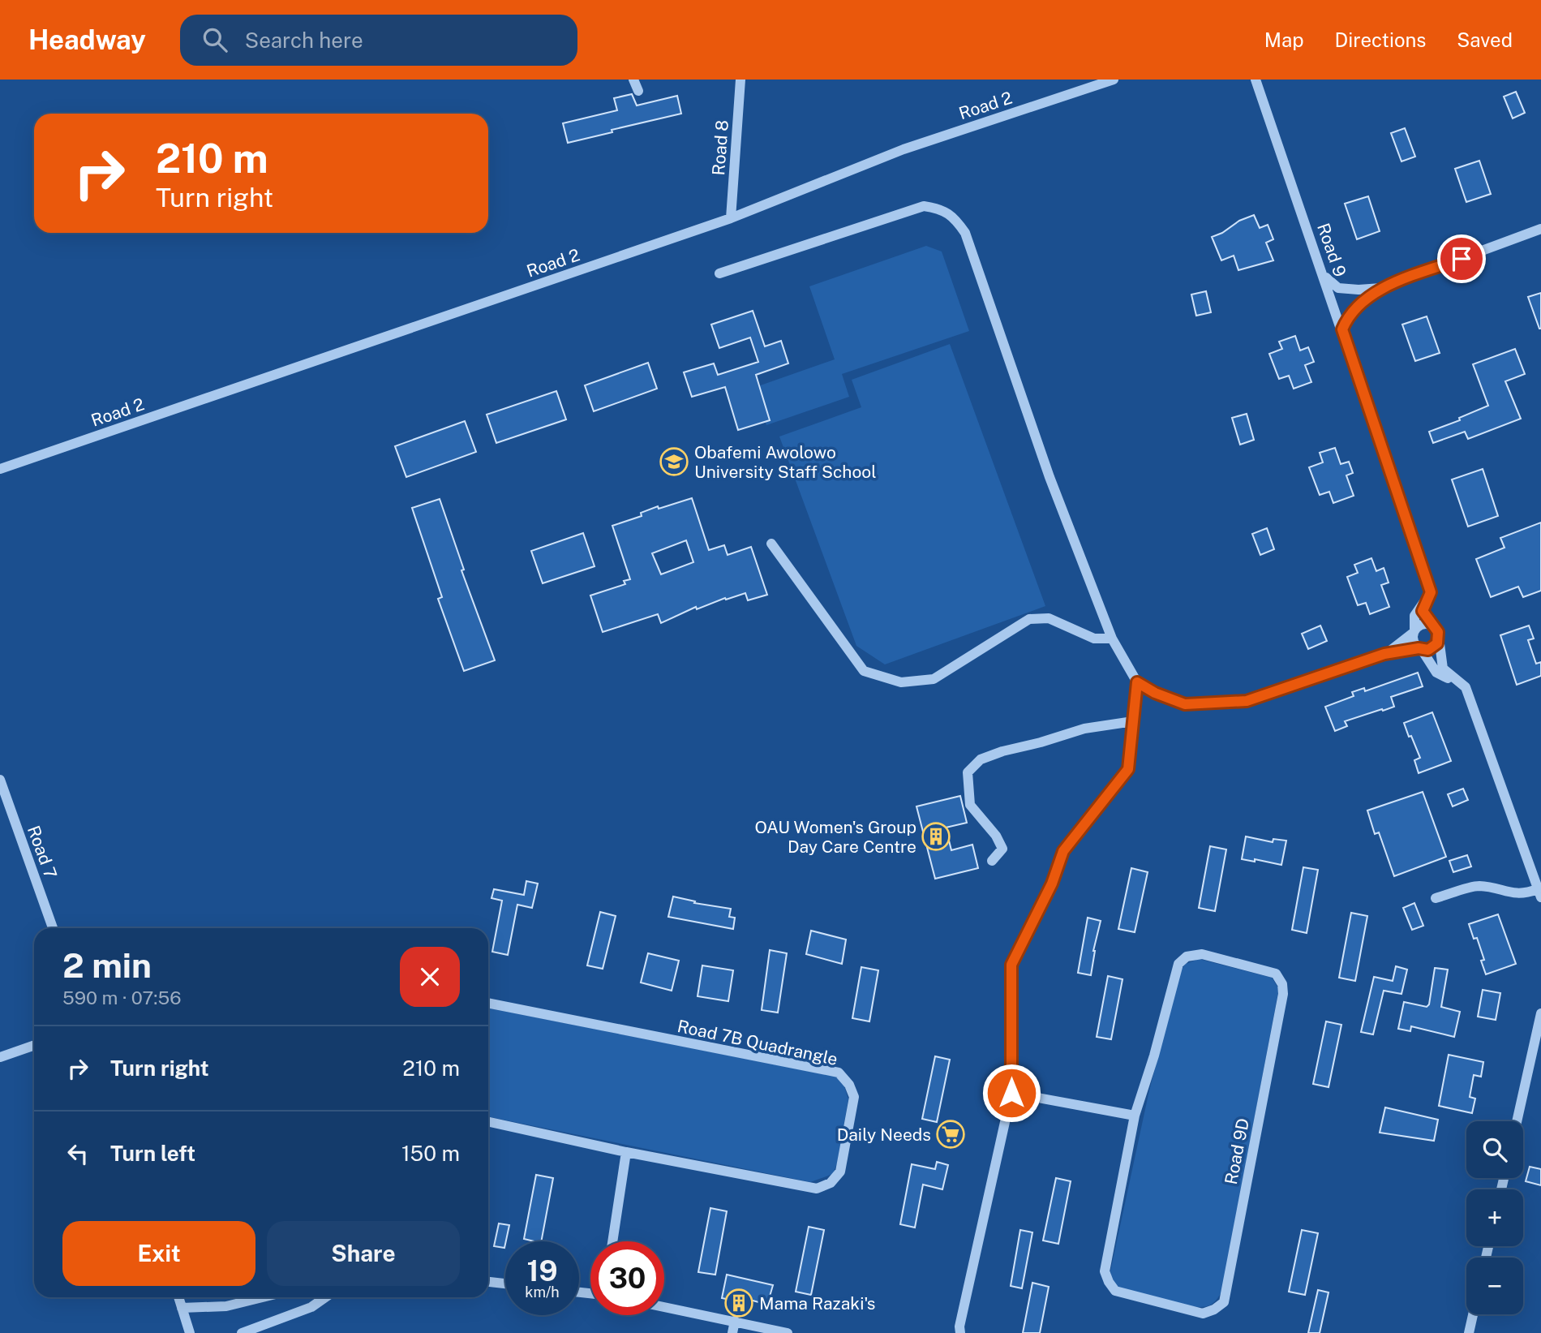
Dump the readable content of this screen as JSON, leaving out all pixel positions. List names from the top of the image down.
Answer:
{
  "streets": {
    "street": [
      "Road 2",
      "Road 8",
      "Road 9",
      "Road 7",
      "Road 7B Quadrangle",
      "Road 9D"
    ]
  },
  "crossings": [
    ["Road 2", "Road 8"]
  ],
  "places": {
    "school or university": ["Obafemi Awolowo University Staff School"],
    "building": ["OAU Women's Group Day Care Centre", "Mama Razaki's"],
    "supermarket": ["Daily Needs"]
  },
  "page": {
    "header": "Headway",
    "search": "Search here",
    "nav": ["Map", "Directions", "Saved"],
    "turn": ["210 m", "Turn right"],
    "heading": ["2 min", "590 m · 07:56"],
    "list": [
      {
        "name": "Turn right",
        "value": "210 m"
      },
      {
        "name": "Turn left",
        "value": "150 m"
      }
    ],
    "map_buttons": ["+", "−"],
    "buttons": ["Exit", "Share"],
    "speed": "19 km/h",
    "limit": "30"
  }
}
